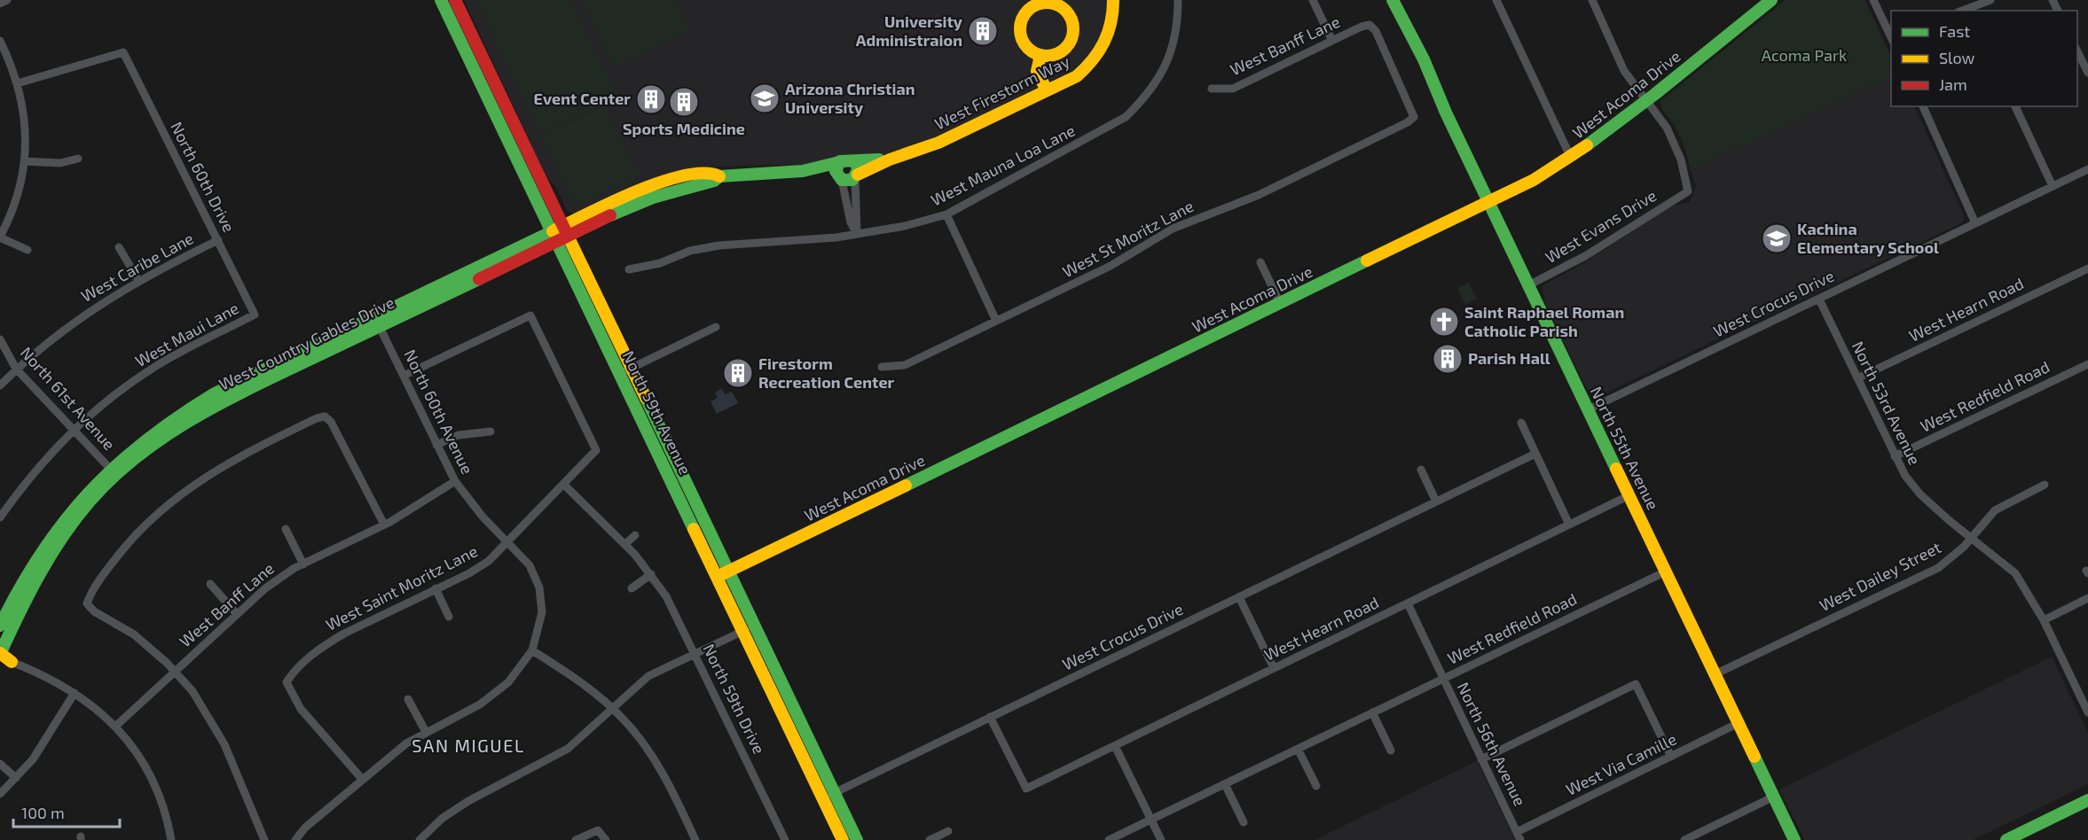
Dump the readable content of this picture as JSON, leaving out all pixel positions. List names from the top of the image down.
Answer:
{
  "streets": {
    "street": [
      "West Banff Lane",
      "West Firestorm Way",
      "West Acoma Drive",
      "West Mauna Loa Lane",
      "North 60th Drive",
      "West Evans Drive",
      "West St Moritz Lane",
      "West Caribe Lane",
      "West Crocus Drive",
      "West Hearn Road",
      "West Maui Lane",
      "West Country Gables Drive",
      "West Redfield Road",
      "North 61st Avenue",
      "North 53rd Avenue",
      "North 60th Avenue",
      "North 59th Avenue",
      "North 55th Avenue",
      "West Dailey Street",
      "West Saint Moritz Lane",
      "North 59th Drive",
      "North 56th Avenue",
      "West Via Camille"
    ]
  },
  "crossings": [
    ["West Banff Lane", "West St Moritz Lane"],
    ["West Banff Lane", "North 60th Avenue"],
    ["West Firestorm Way", "West Country Gables Drive"],
    ["West Acoma Drive", "West Evans Drive"],
    ["West Acoma Drive", "North 59th Avenue"],
    ["West Acoma Drive", "North 55th Avenue"],
    ["North 60th Drive", "West Caribe Lane"],
    ["North 60th Drive", "West Maui Lane"],
    ["West Evans Drive", "North 55th Avenue"],
    ["West Caribe Lane", "North 61st Avenue"],
    ["West Crocus Drive", "West Hearn Road"],
    ["West Crocus Drive", "North 53rd Avenue"],
    ["West Crocus Drive", "North 59th Avenue"],
    ["West Crocus Drive", "North 55th Avenue"],
    ["West Hearn Road", "North 53rd Avenue"],
    ["West Hearn Road", "North 55th Avenue"],
    ["West Hearn Road", "North 56th Avenue"],
    ["West Maui Lane", "North 61st Avenue"],
    ["West Country Gables Drive", "North 61st Avenue"],
    ["West Country Gables Drive", "North 60th Avenue"],
    ["West Country Gables Drive", "North 59th Avenue"],
    ["West Redfield Road", "North 53rd Avenue"],
    ["West Redfield Road", "North 55th Avenue"],
    ["West Redfield Road", "North 56th Avenue"],
    ["North 53rd Avenue", "West Dailey Street"],
    ["North 60th Avenue", "West Saint Moritz Lane"],
    ["North 55th Avenue", "West Dailey Street"],
    ["North 55th Avenue", "West Via Camille"],
    ["West Saint Moritz Lane", "North 59th Drive"],
    ["North 56th Avenue", "West Via Camille"]
  ],
  "districts": ["SAN MIGUEL"],
  "parks": ["Acoma Park"],
  "places": {
    "building": [
      "University Administraion",
      "Event Center",
      "Sports Medicine",
      "Parish Hall",
      "Firestorm Recreation Center"
    ],
    "school or university": ["Arizona Christian University", "Kachina Elementary School"],
    "church": ["Saint Raphael Roman Catholic Parish"]
  },
  "legend": ["Fast", "Slow", "Jam"],
  "scale_bar": "100 m"
}
